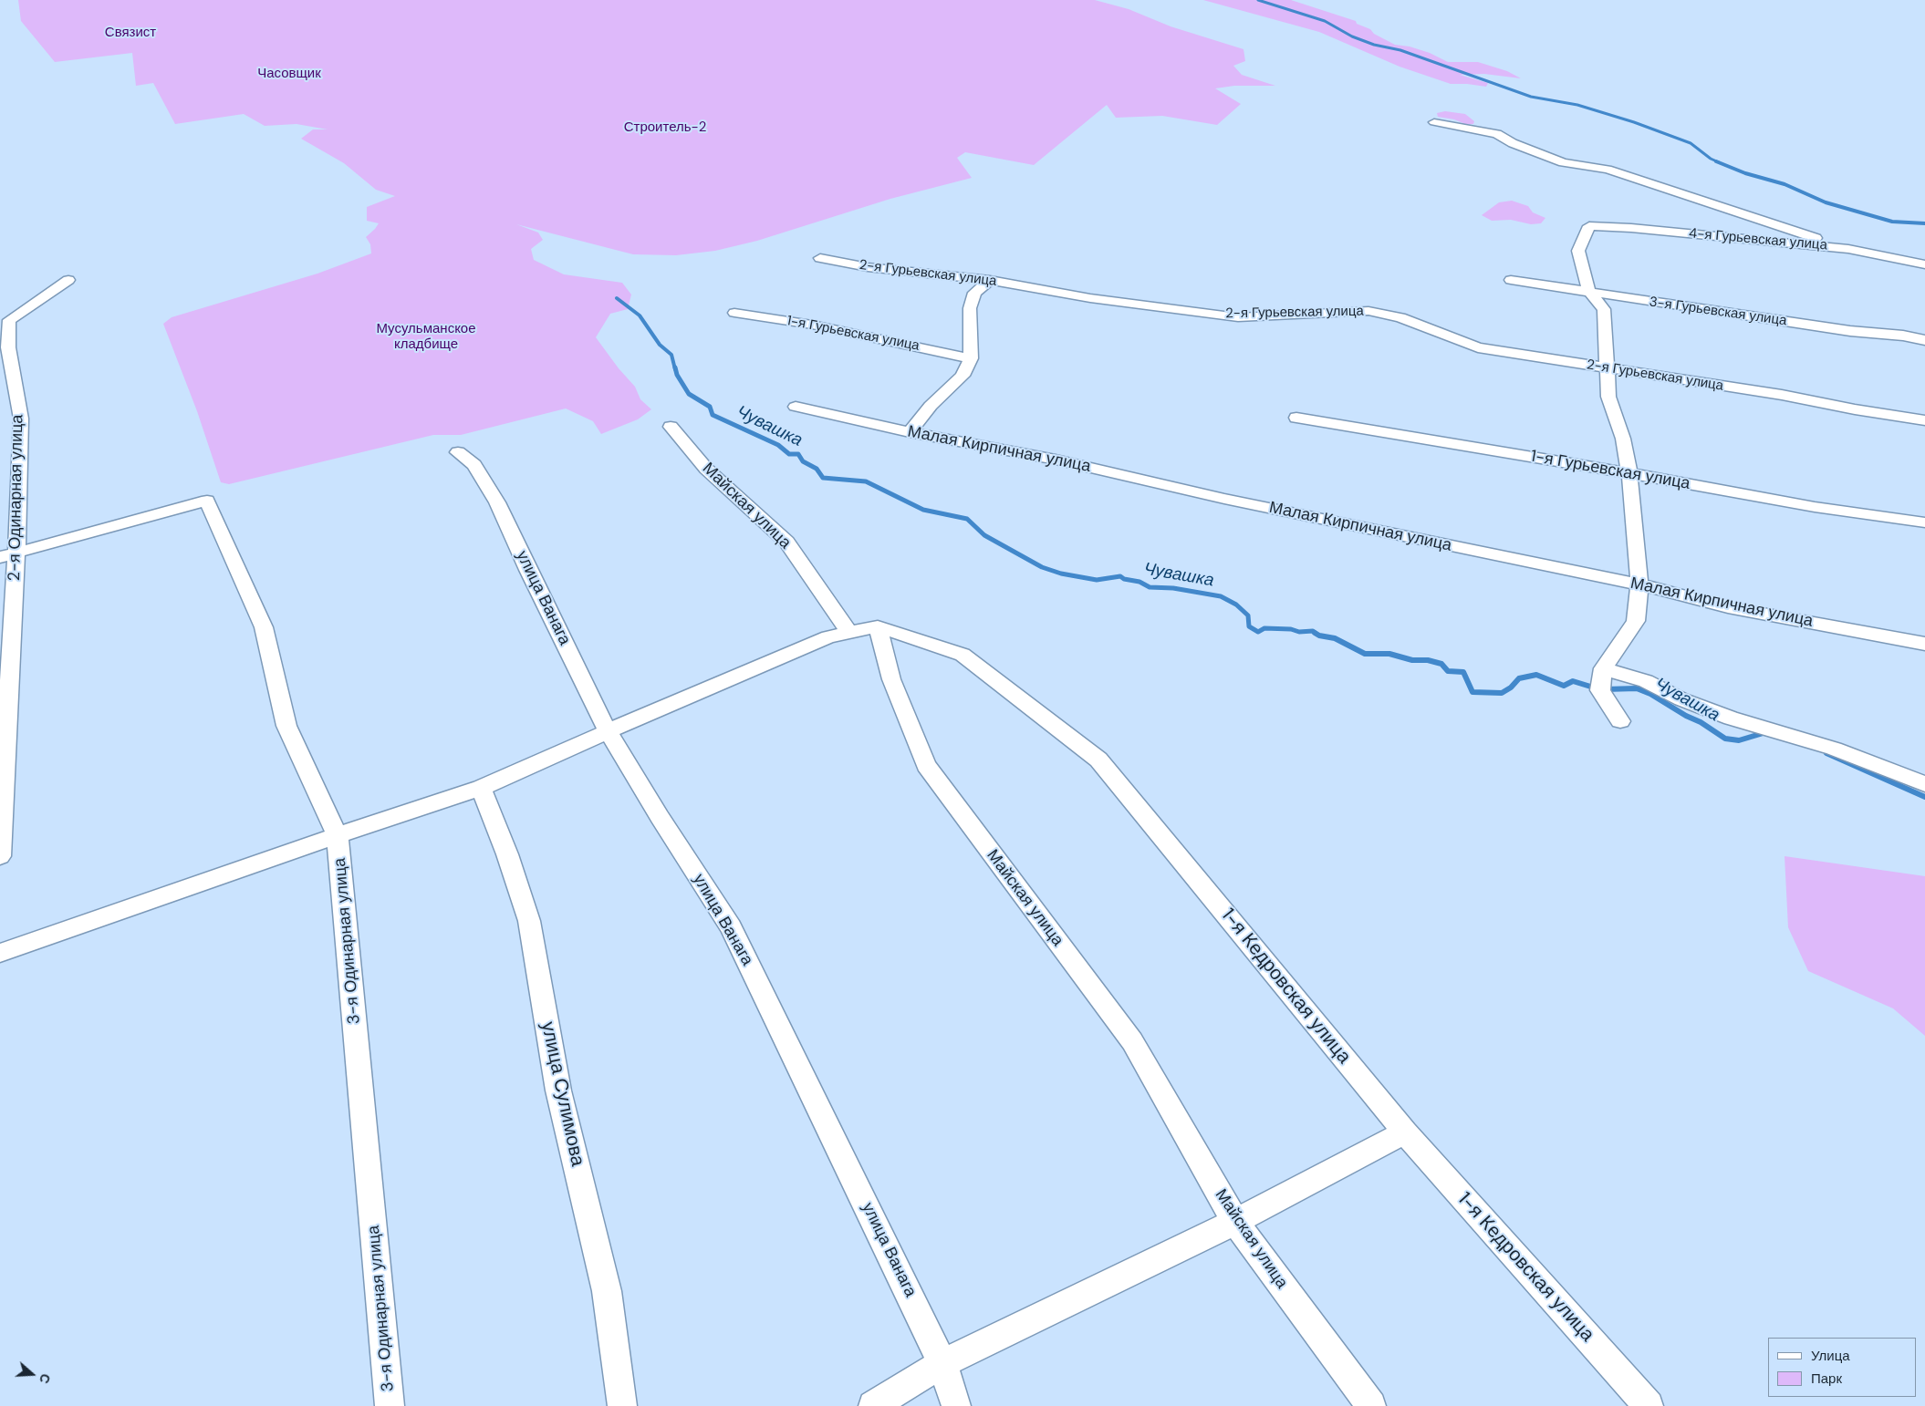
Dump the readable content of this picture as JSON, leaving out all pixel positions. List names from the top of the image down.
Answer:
{
  "streets": {
    "street": [
      "4-я Гурьевская улица",
      "2-я Гурьевская улица",
      "3-я Гурьевская улица",
      "1-я Гурьевская улица",
      "Малая Кирпичная улица",
      "2-я Одинарная улица",
      "Майская улица",
      "улица Ванага",
      "3-я Одинарная улица",
      "1-я Кедровская улица",
      "улица Сулимова"
    ]
  },
  "crossings": [
    ["4-я Гурьевская улица", "3-я Гурьевская улица"],
    ["2-я Одинарная улица", "3-я Одинарная улица"],
    ["Майская улица", "1-я Кедровская улица"]
  ],
  "water": ["Чувашка"],
  "parks": [
    "Связист",
    "Часовщик",
    "Строитель-2",
    "Мусульманское кладбище"
  ],
  "legend": ["Улица", "Парк"],
  "north": "right"
}
